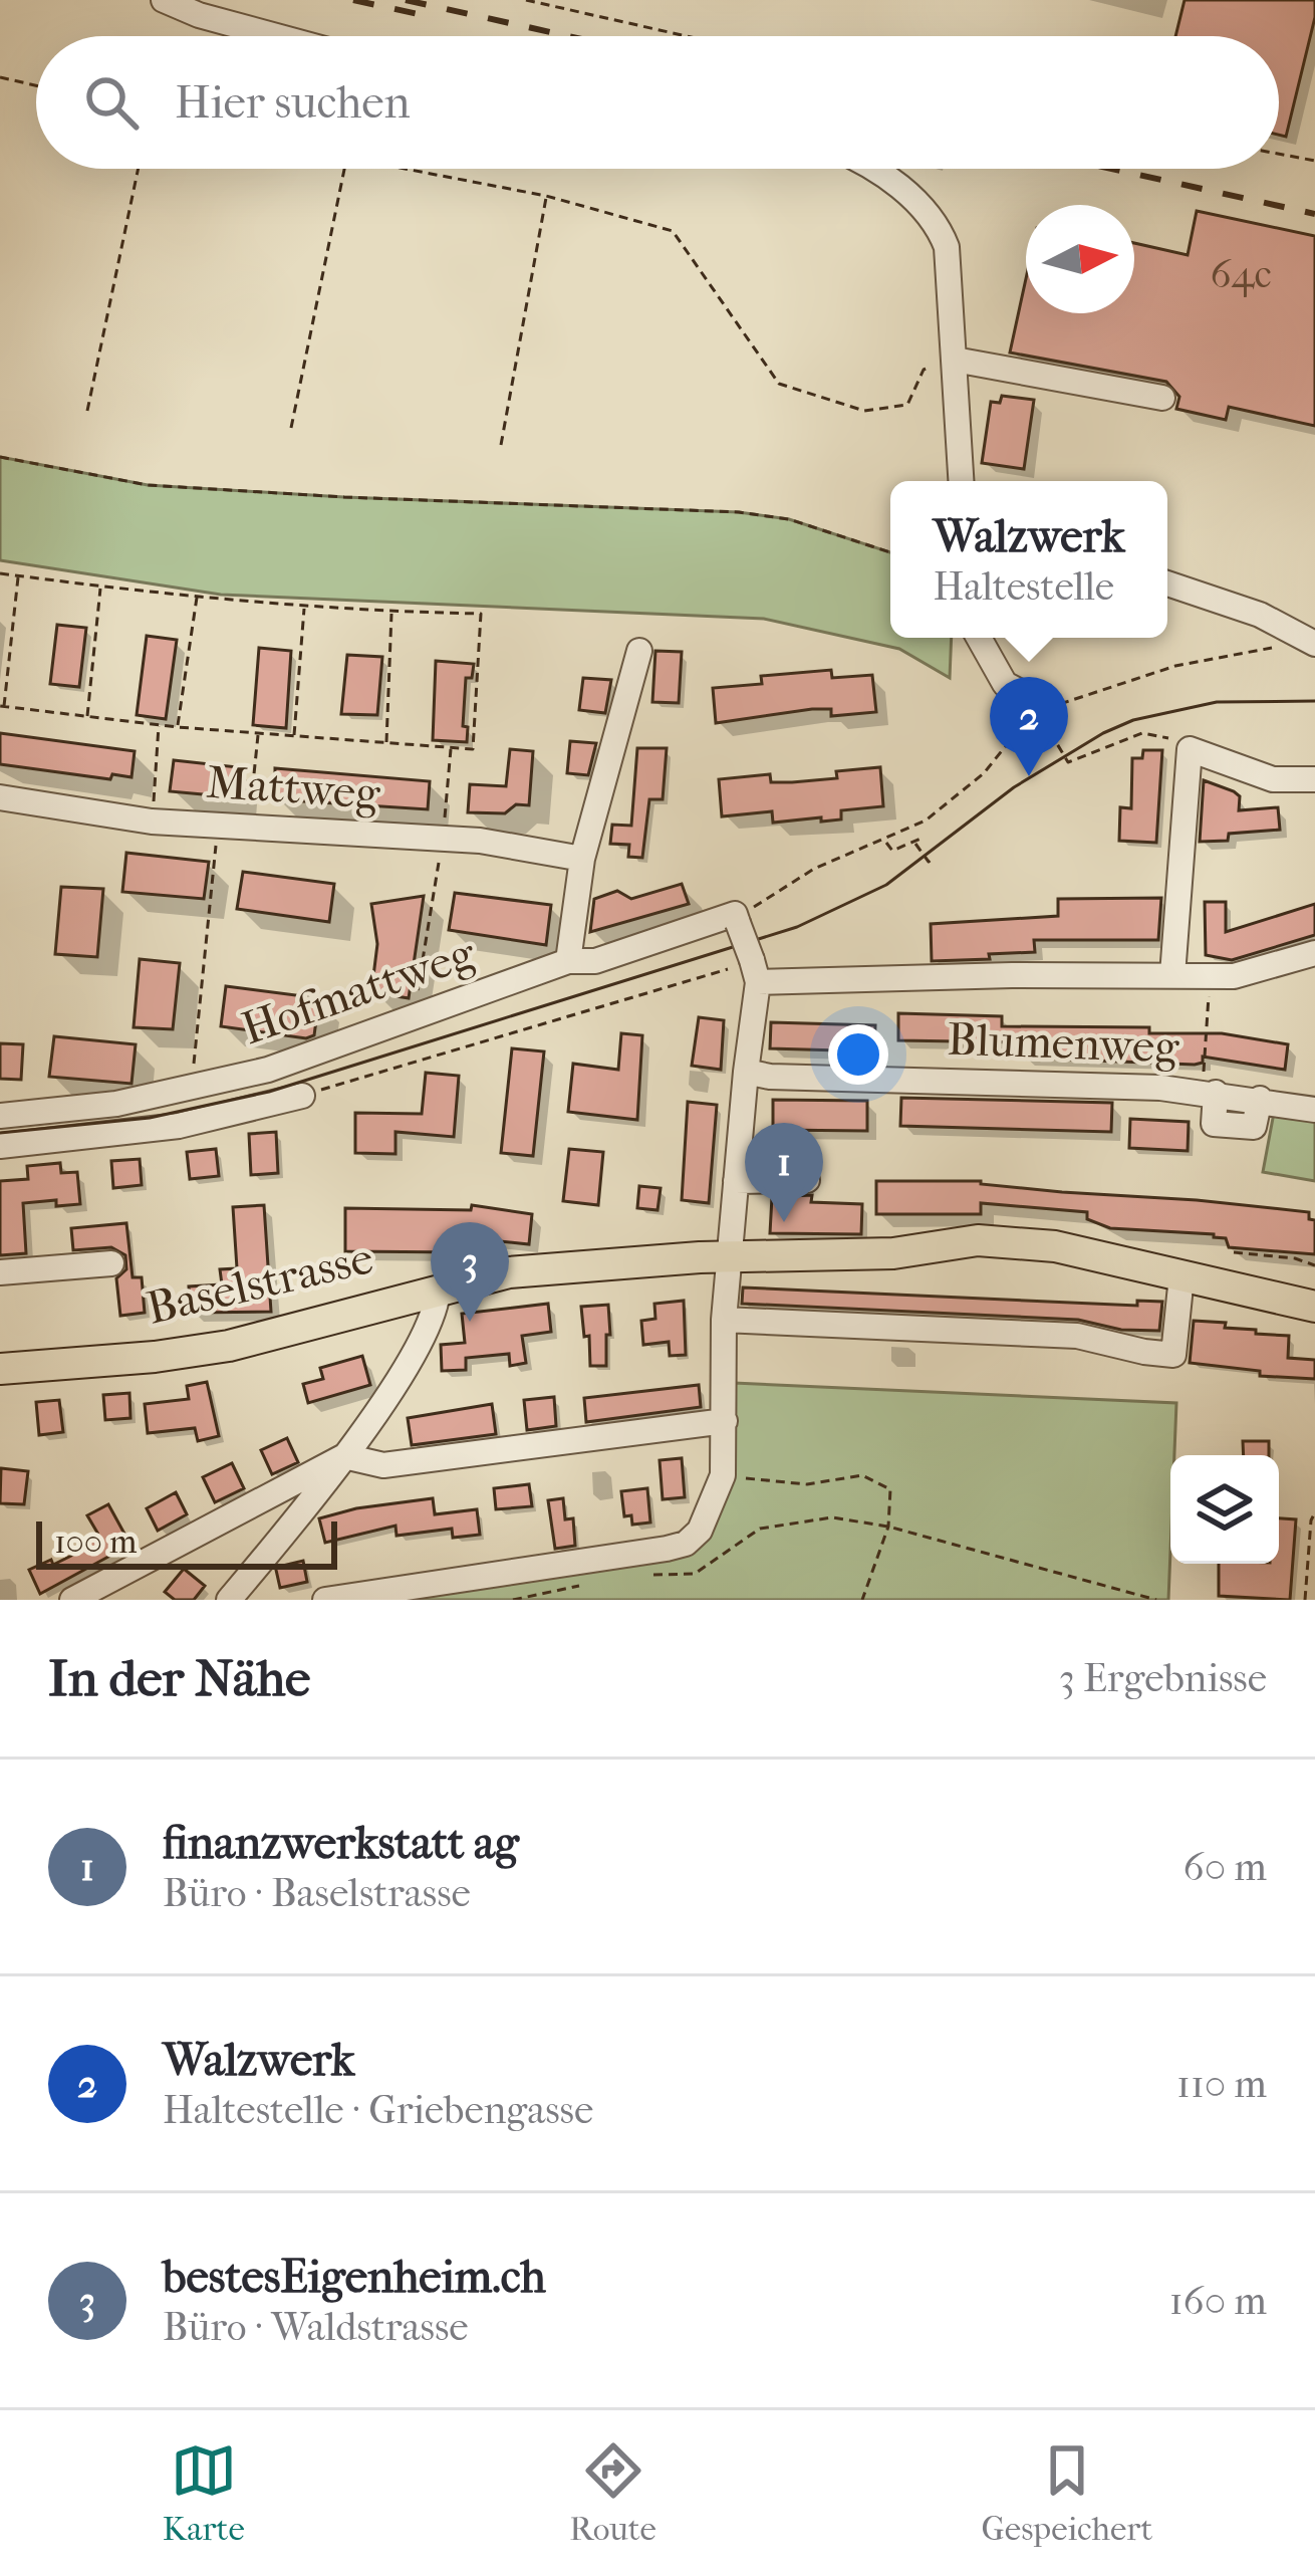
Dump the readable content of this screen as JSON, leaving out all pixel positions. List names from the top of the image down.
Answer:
{
  "streets": {
    "main road": ["Baselstrasse"],
    "street": ["Mattweg", "Hofmattweg", "Blumenweg"]
  },
  "house_numbers": ["64c"],
  "scale_bar": "100 m",
  "north": "right",
  "page": {
    "search": "Hier suchen",
    "popup": ["Walzwerk", "Haltestelle"],
    "pins": ["2", "1", "3"],
    "scale": "100 m",
    "heading": ["In der Nähe", "3 Ergebnisse"],
    "list": [
      {
        "mark": "1",
        "name": "finanzwerkstatt ag",
        "note": "Büro · Baselstrasse",
        "value": "60 m"
      },
      {
        "mark": "2",
        "name": "Walzwerk",
        "note": "Haltestelle · Griebengasse",
        "value": "110 m"
      },
      {
        "mark": "3",
        "name": "bestesEigenheim.ch",
        "note": "Büro · Waldstrasse",
        "value": "160 m"
      }
    ],
    "nav": ["Karte", "Route", "Gespeichert"]
  }
}
